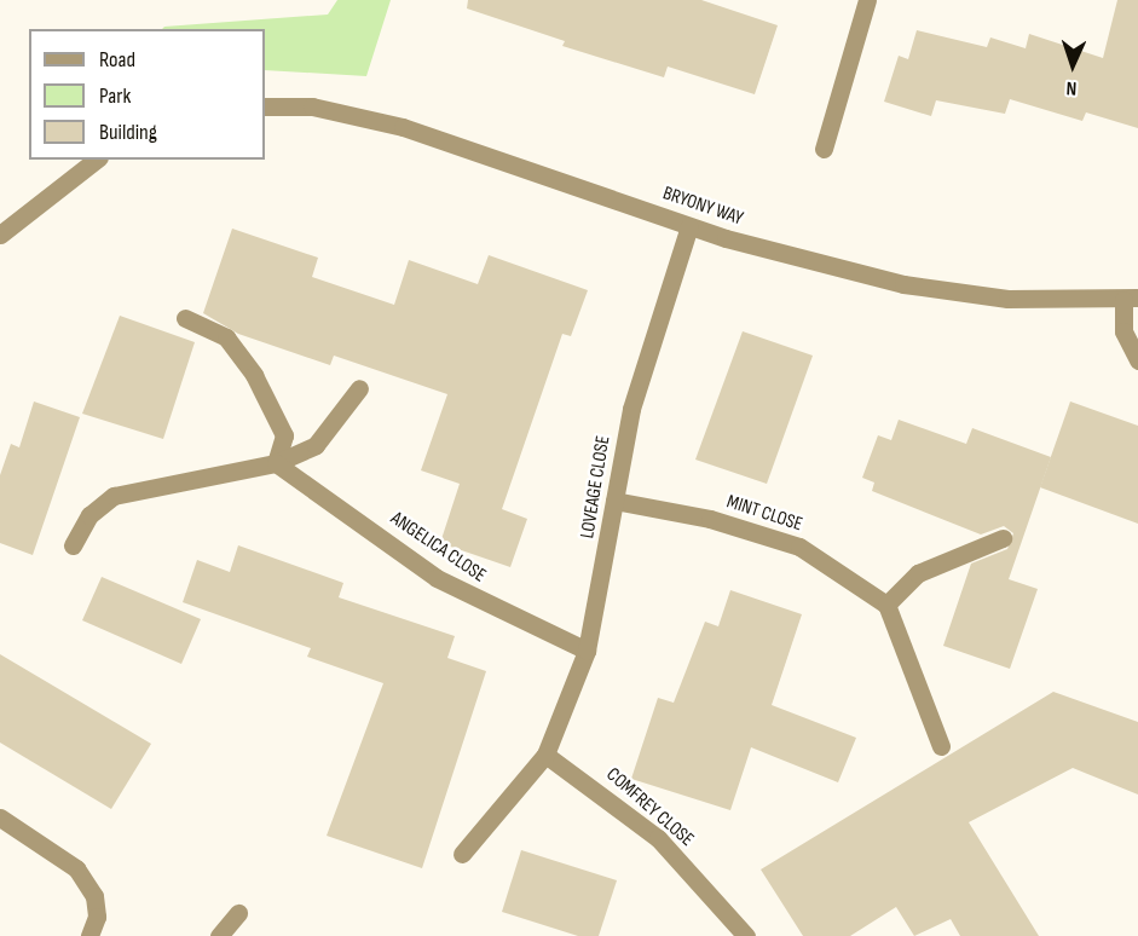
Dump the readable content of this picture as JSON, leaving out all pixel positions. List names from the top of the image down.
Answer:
{
  "streets": {
    "street": [
      "BRYONY WAY",
      "LOVEAGE CLOSE",
      "MINT CLOSE",
      "ANGELICA CLOSE",
      "COMFREY CLOSE"
    ]
  },
  "crossings": [
    ["BRYONY WAY", "LOVEAGE CLOSE"],
    ["LOVEAGE CLOSE", "MINT CLOSE"],
    ["LOVEAGE CLOSE", "ANGELICA CLOSE"],
    ["LOVEAGE CLOSE", "COMFREY CLOSE"]
  ],
  "legend": ["Road", "Park", "Building"],
  "north": "bottom"
}
